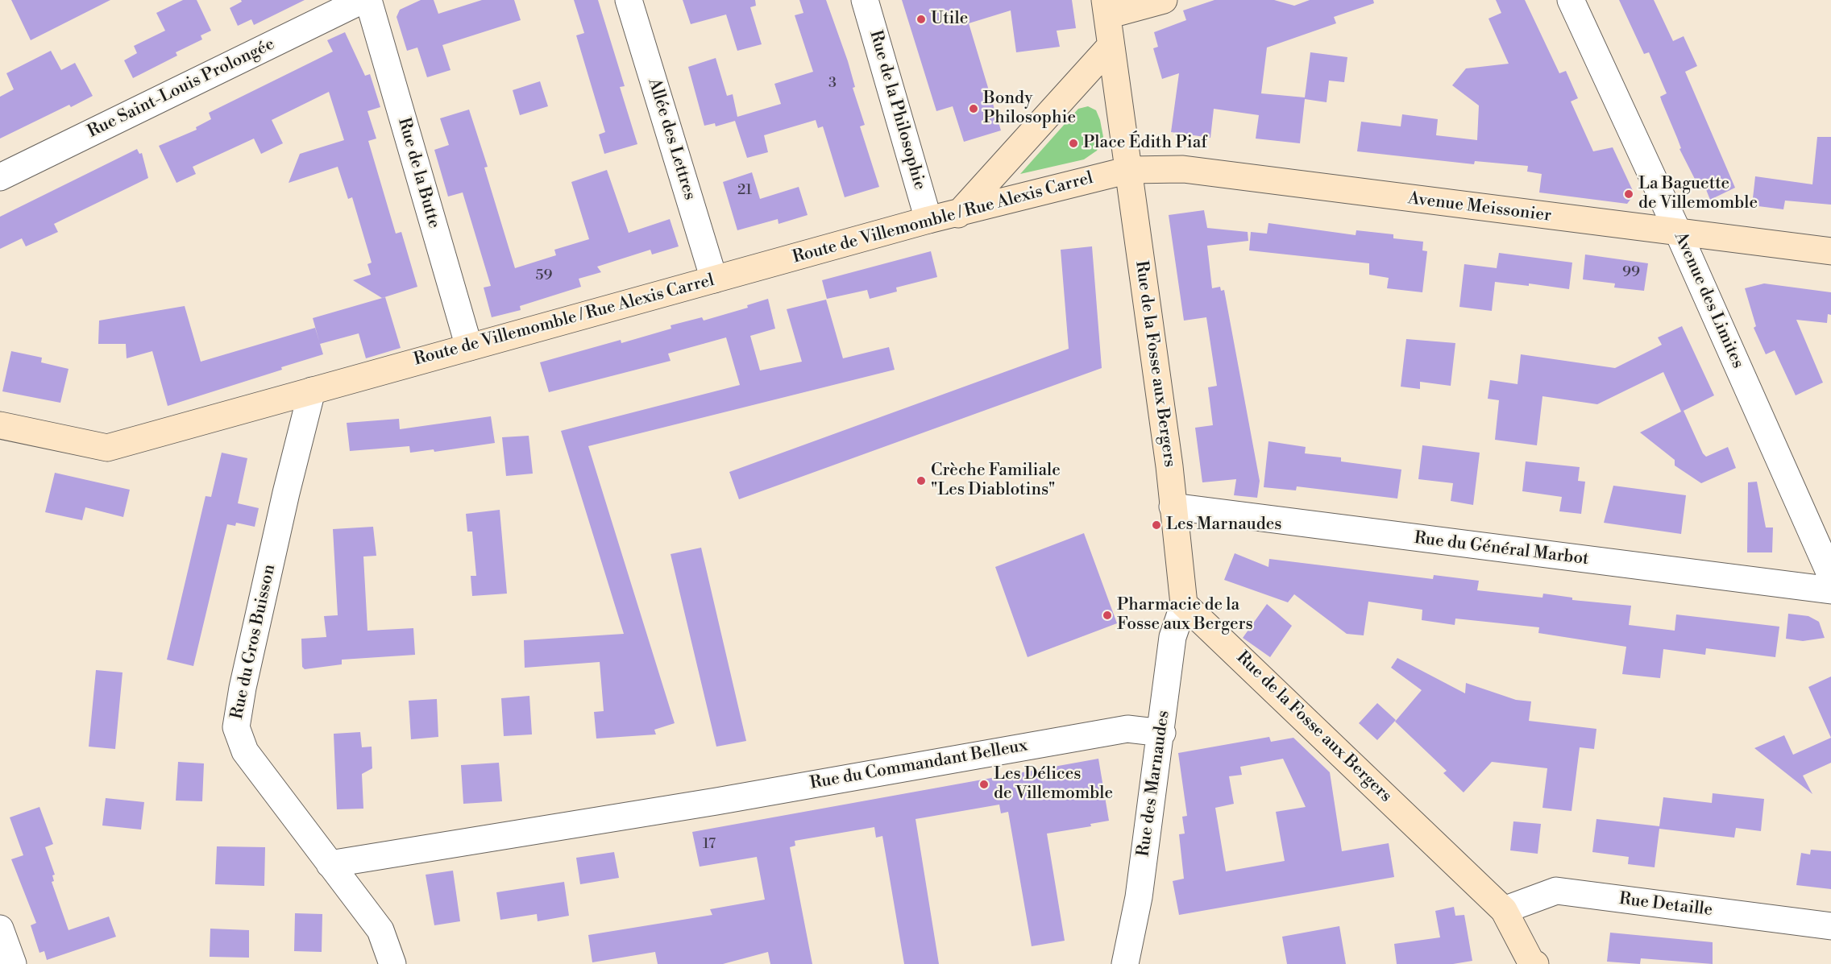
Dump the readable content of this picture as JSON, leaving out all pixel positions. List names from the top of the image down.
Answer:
{
  "streets": {
    "street": [
      "Rue Saint-Louis Prolongée",
      "Rue de la Philosophie",
      "Allée des Lettres",
      "Rue de la Butte",
      "Avenue Meissonier",
      "Route de Villemomble / Rue Alexis Carrel",
      "Avenue des Limites",
      "Rue de la Fosse aux Bergers",
      "Rue du Général Marbot",
      "Rue du Gros Buisson",
      "Rue du Commandant Belleux",
      "Rue des Marnaudes",
      "Rue Detaille"
    ]
  },
  "crossings": [
    ["Rue de la Philosophie", "Route de Villemomble / Rue Alexis Carrel"],
    ["Allée des Lettres", "Route de Villemomble / Rue Alexis Carrel"],
    ["Rue de la Butte", "Route de Villemomble / Rue Alexis Carrel"],
    ["Avenue Meissonier", "Route de Villemomble / Rue Alexis Carrel"],
    ["Avenue Meissonier", "Avenue des Limites"],
    ["Avenue Meissonier", "Rue de la Fosse aux Bergers"],
    ["Route de Villemomble / Rue Alexis Carrel", "Rue de la Fosse aux Bergers"],
    ["Route de Villemomble / Rue Alexis Carrel", "Rue du Gros Buisson"],
    ["Rue de la Fosse aux Bergers", "Rue du Général Marbot"],
    ["Rue de la Fosse aux Bergers", "Rue des Marnaudes"],
    ["Rue de la Fosse aux Bergers", "Rue Detaille"],
    ["Rue du Gros Buisson", "Rue du Commandant Belleux"],
    ["Rue du Commandant Belleux", "Rue des Marnaudes"]
  ],
  "places": [
    "Utile",
    "Bondy Philosophie",
    "Place Édith Piaf",
    "La Baguette de Villemomble",
    "Crèche Familiale \"Les Diablotins\"",
    "Les Marnaudes",
    "Pharmacie de la Fosse aux Bergers",
    "Les Délices de Villemomble"
  ],
  "house_numbers": [
    "3",
    "21",
    "99",
    "59",
    "17"
  ]
}
